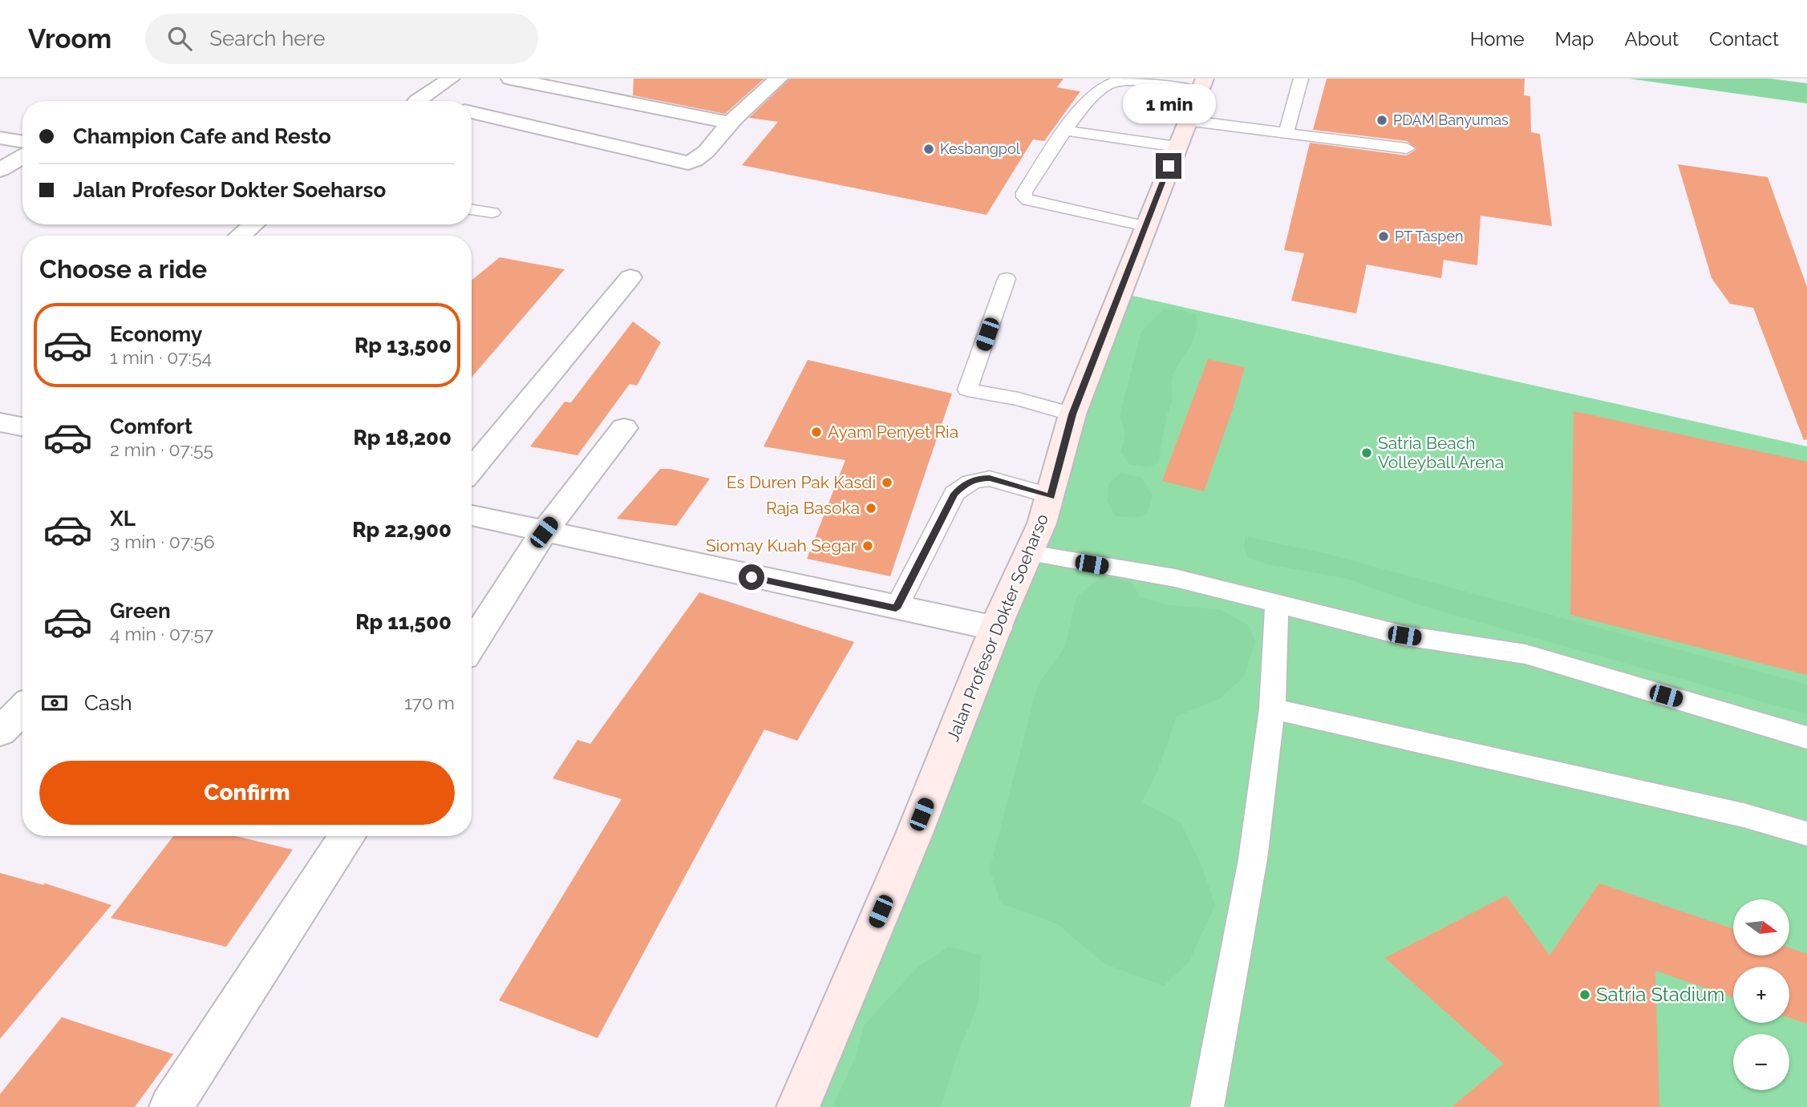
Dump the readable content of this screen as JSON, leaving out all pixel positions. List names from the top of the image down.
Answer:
{
  "streets": {
    "street": ["Jalan Profesor Dokter Soeharso"]
  },
  "places": [
    "PDAM Banyumas",
    "Kesbangpol",
    "PT Taspen",
    "Ayam Penyet Ria",
    "Satria Beach Volleyball Arena",
    "Es Duren Pak Kasdi",
    "Raja Basoka",
    "Siomay Kuah Segar",
    "Satria Stadium"
  ],
  "north": "right",
  "page": {
    "header": "Vroom",
    "search": "Search here",
    "nav": [
      "Home",
      "Map",
      "About",
      "Contact"
    ],
    "bubble": "1 min",
    "banner": ["Champion Cafe and Resto", "Jalan Profesor Dokter Soeharso"],
    "heading": "Choose a ride",
    "list": [
      {
        "name": "Economy",
        "note": "1 min · 07:54",
        "value": "Rp 13,500"
      },
      {
        "name": "Comfort",
        "note": "2 min · 07:55",
        "value": "Rp 18,200"
      },
      {
        "name": "XL",
        "note": "3 min · 07:56",
        "value": "Rp 22,900"
      },
      {
        "name": "Green",
        "note": "4 min · 07:57",
        "value": "Rp 11,500"
      }
    ],
    "pay": ["Cash", "170 m"],
    "buttons": "Confirm",
    "map_buttons": ["+", "−"]
  }
}
